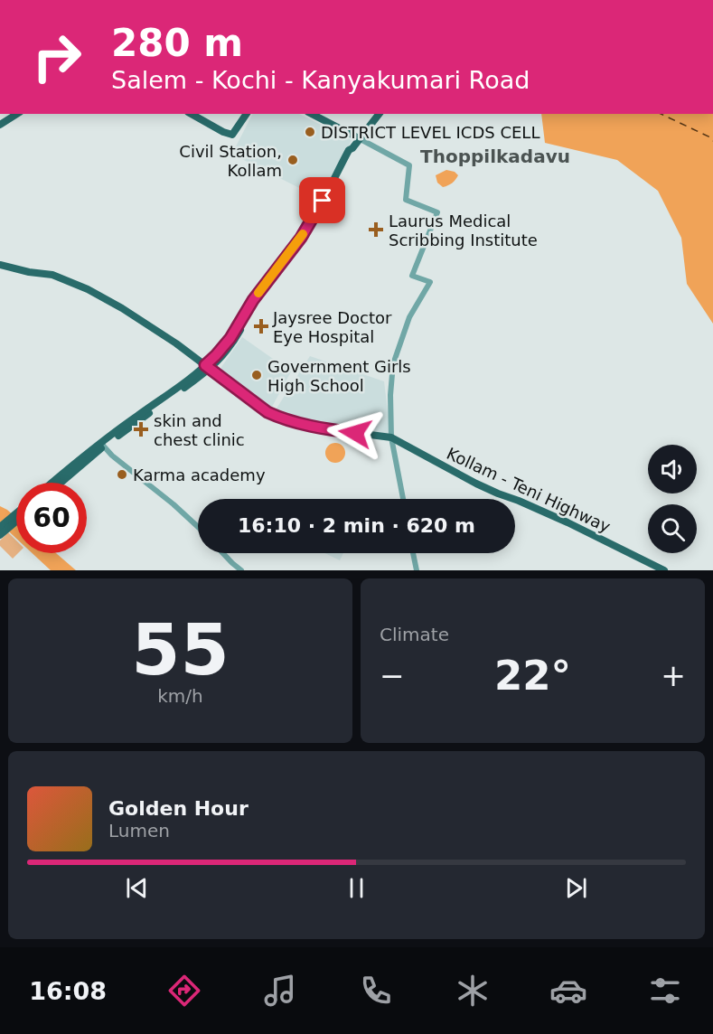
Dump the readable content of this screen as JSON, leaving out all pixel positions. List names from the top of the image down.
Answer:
{
  "streets": {
    "main road": ["Kollam - Teni Highway"]
  },
  "districts": ["Thoppilkadavu"],
  "places": {
    "other": [
      "DISTRICT LEVEL ICDS CELL",
      "Civil Station, Kollam",
      "Government Girls High School",
      "Karma academy"
    ],
    "health": ["Laurus Medical Scribbing Institute", "Jaysree Doctor Eye Hospital", "skin and chest clinic"]
  },
  "page": {
    "turn": ["280 m", "Salem - Kochi - Kanyakumari Road"],
    "limit": "60",
    "trip": "16:10 · 2 min · 620 m",
    "tile": [
      ["55", "km/h"],
      "Climate"
    ],
    "heat": ["−", "22°", "+"],
    "song": ["Golden Hour", "Lumen"],
    "tabs": "16:08"
  }
}
